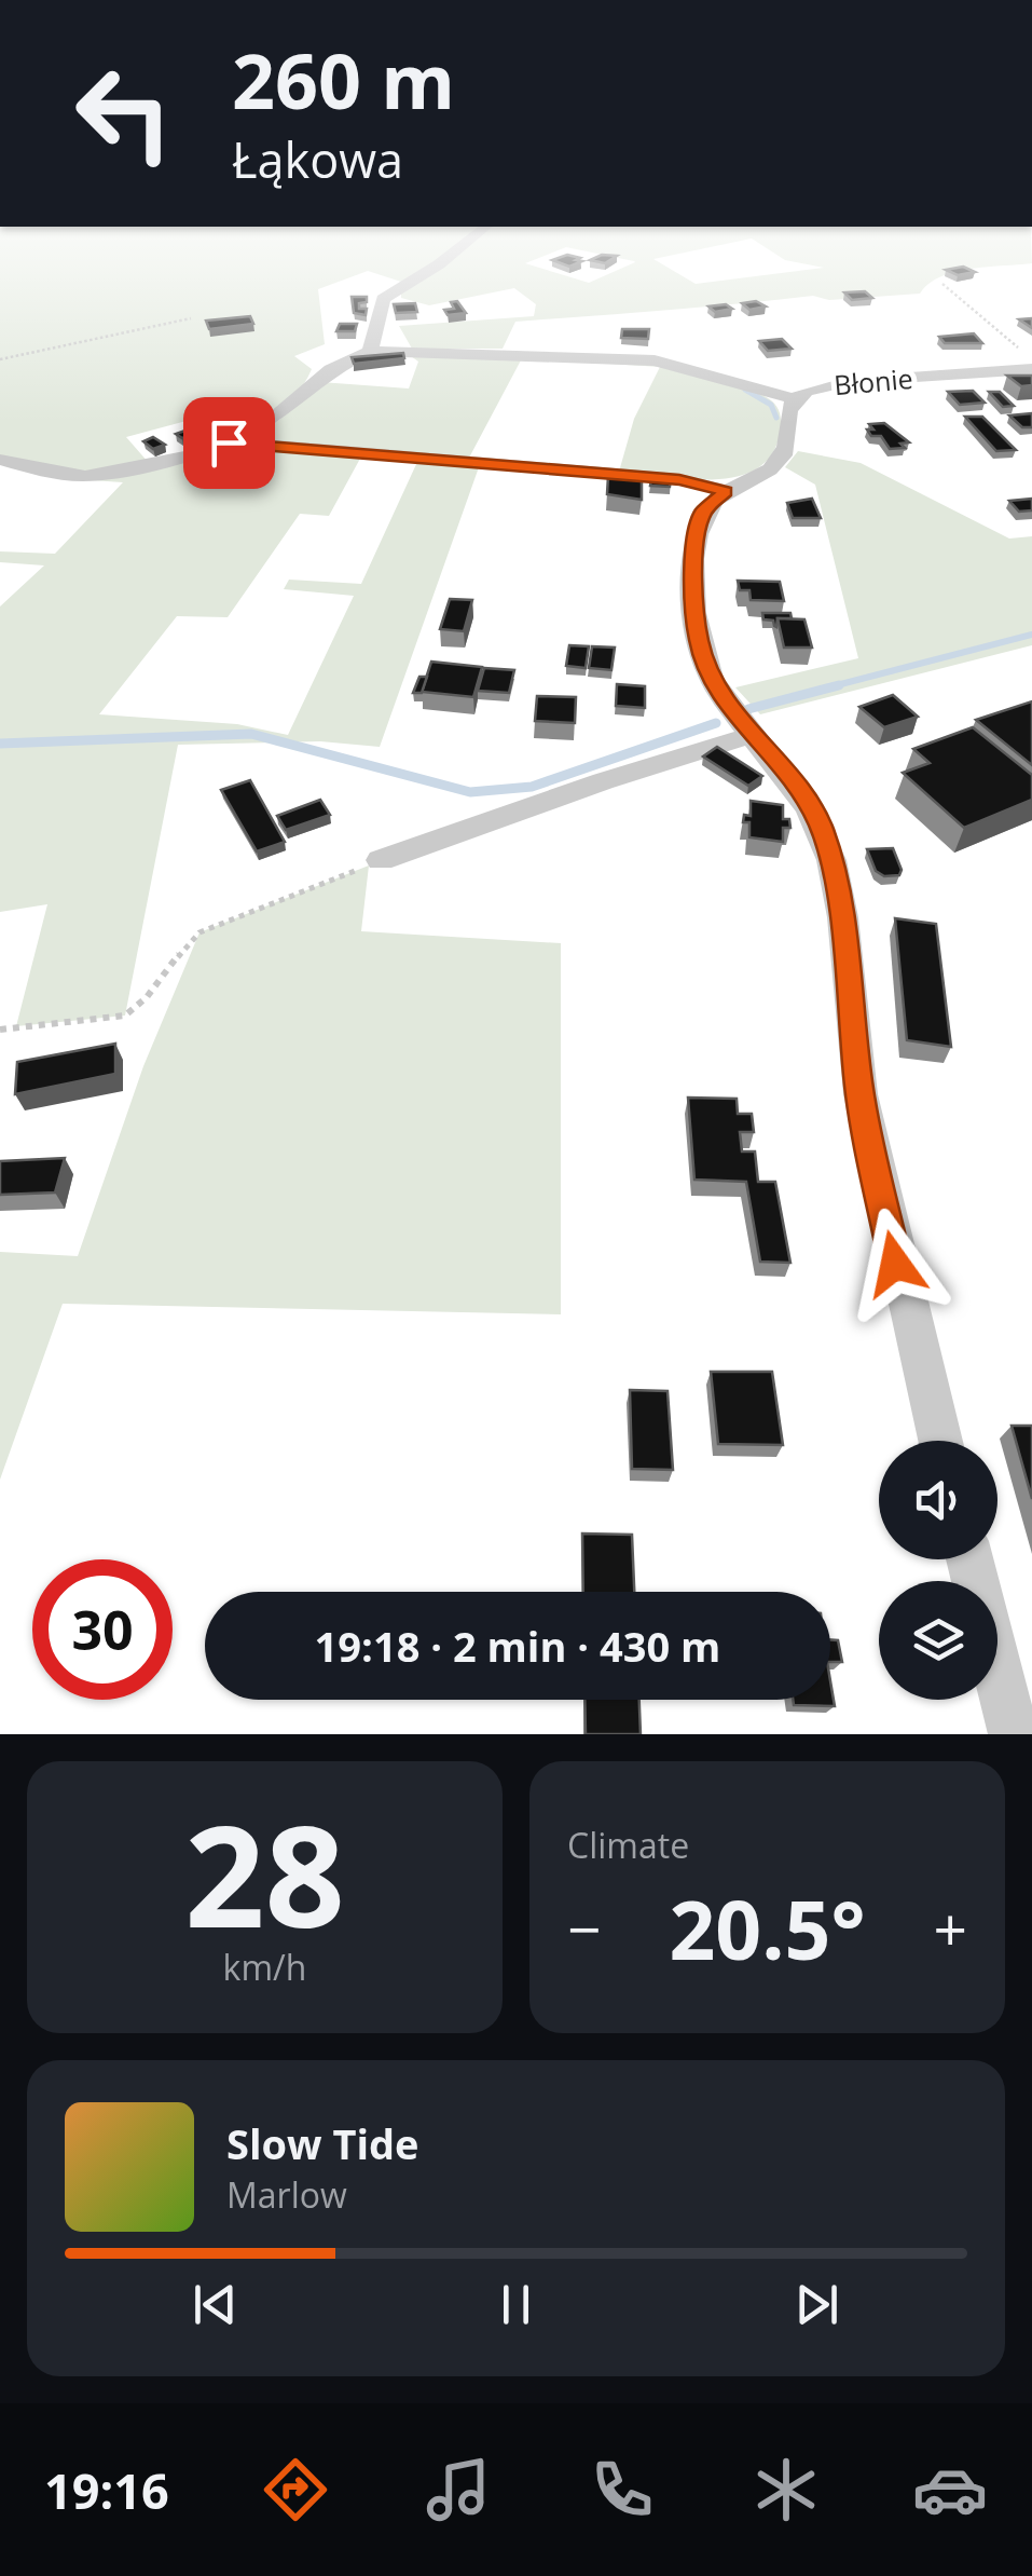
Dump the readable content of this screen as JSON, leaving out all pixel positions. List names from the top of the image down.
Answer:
{
  "streets": {
    "street": ["Błonie"]
  },
  "page": {
    "turn": ["260 m", "Łąkowa"],
    "limit": "30",
    "trip": "19:18 · 2 min · 430 m",
    "tile": [
      ["28", "km/h"],
      "Climate"
    ],
    "heat": ["−", "20.5°", "+"],
    "song": ["Slow Tide", "Marlow"],
    "tabs": "19:16"
  }
}
